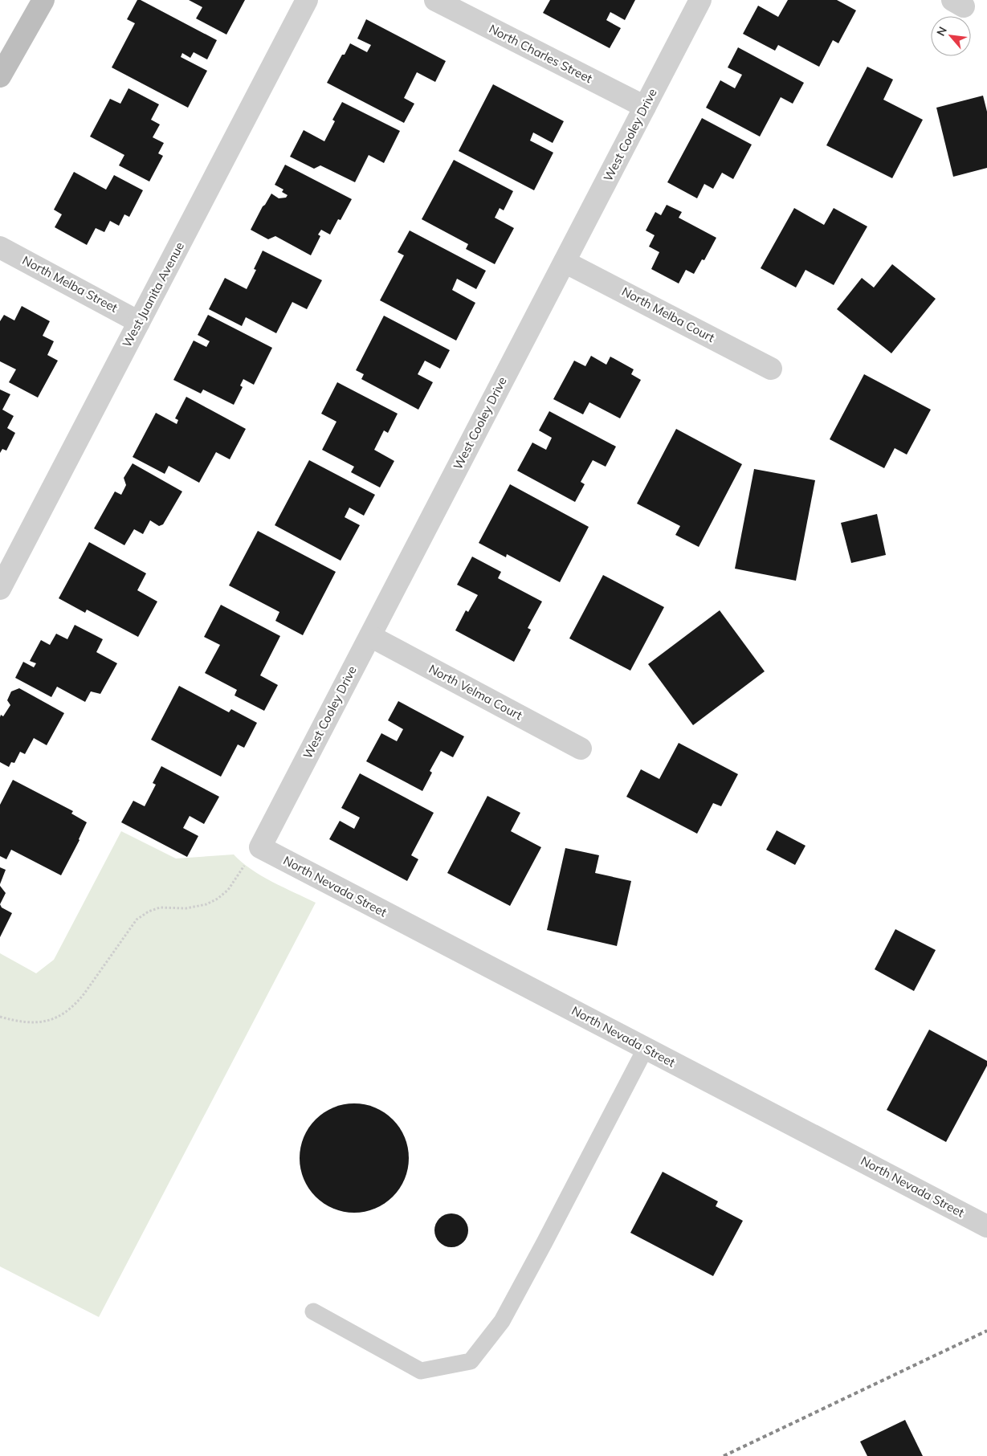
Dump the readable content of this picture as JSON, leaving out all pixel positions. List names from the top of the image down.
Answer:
{
  "streets": {
    "street": [
      "North Charles Street",
      "West Cooley Drive",
      "North Melba Street",
      "West Juanita Avenue",
      "North Melba Court",
      "North Velma Court",
      "North Nevada Street"
    ]
  },
  "crossings": [
    ["North Charles Street", "West Cooley Drive"],
    ["West Cooley Drive", "North Melba Court"],
    ["West Cooley Drive", "North Velma Court"],
    ["West Cooley Drive", "North Nevada Street"],
    ["North Melba Street", "West Juanita Avenue"]
  ],
  "north": "top left"
}
